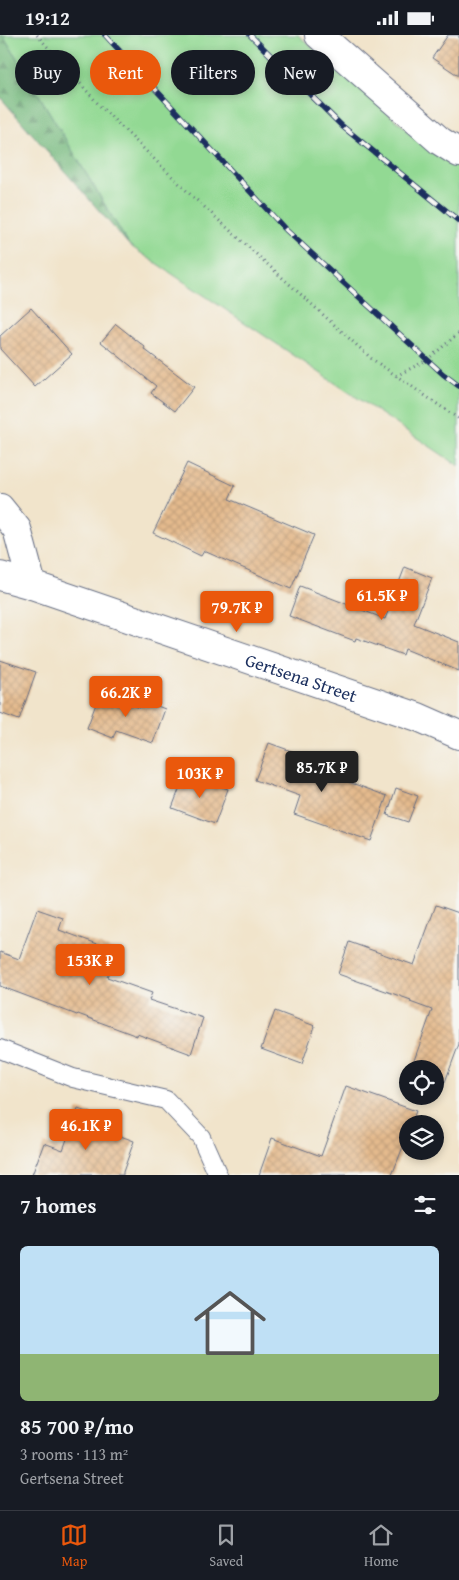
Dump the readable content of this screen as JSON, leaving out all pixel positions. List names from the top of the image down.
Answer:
{
  "streets": {
    "street": ["Gertsena Street"]
  },
  "page": {
    "status": "19:12",
    "chip": [
      "Buy",
      "Rent",
      "Filters",
      "New"
    ],
    "price": [
      "61.5K ₽",
      "79.7K ₽",
      "66.2K ₽",
      "85.7K ₽",
      "103K ₽",
      "153K ₽",
      "46.1K ₽"
    ],
    "heading": "7 homes",
    "list": [
      {
        "name": "85 700 ₽/mo",
        "note": "3 rooms · 113 m² · Gertsena Street"
      }
    ],
    "tabs": ["Map", "Saved", "Home"]
  }
}
